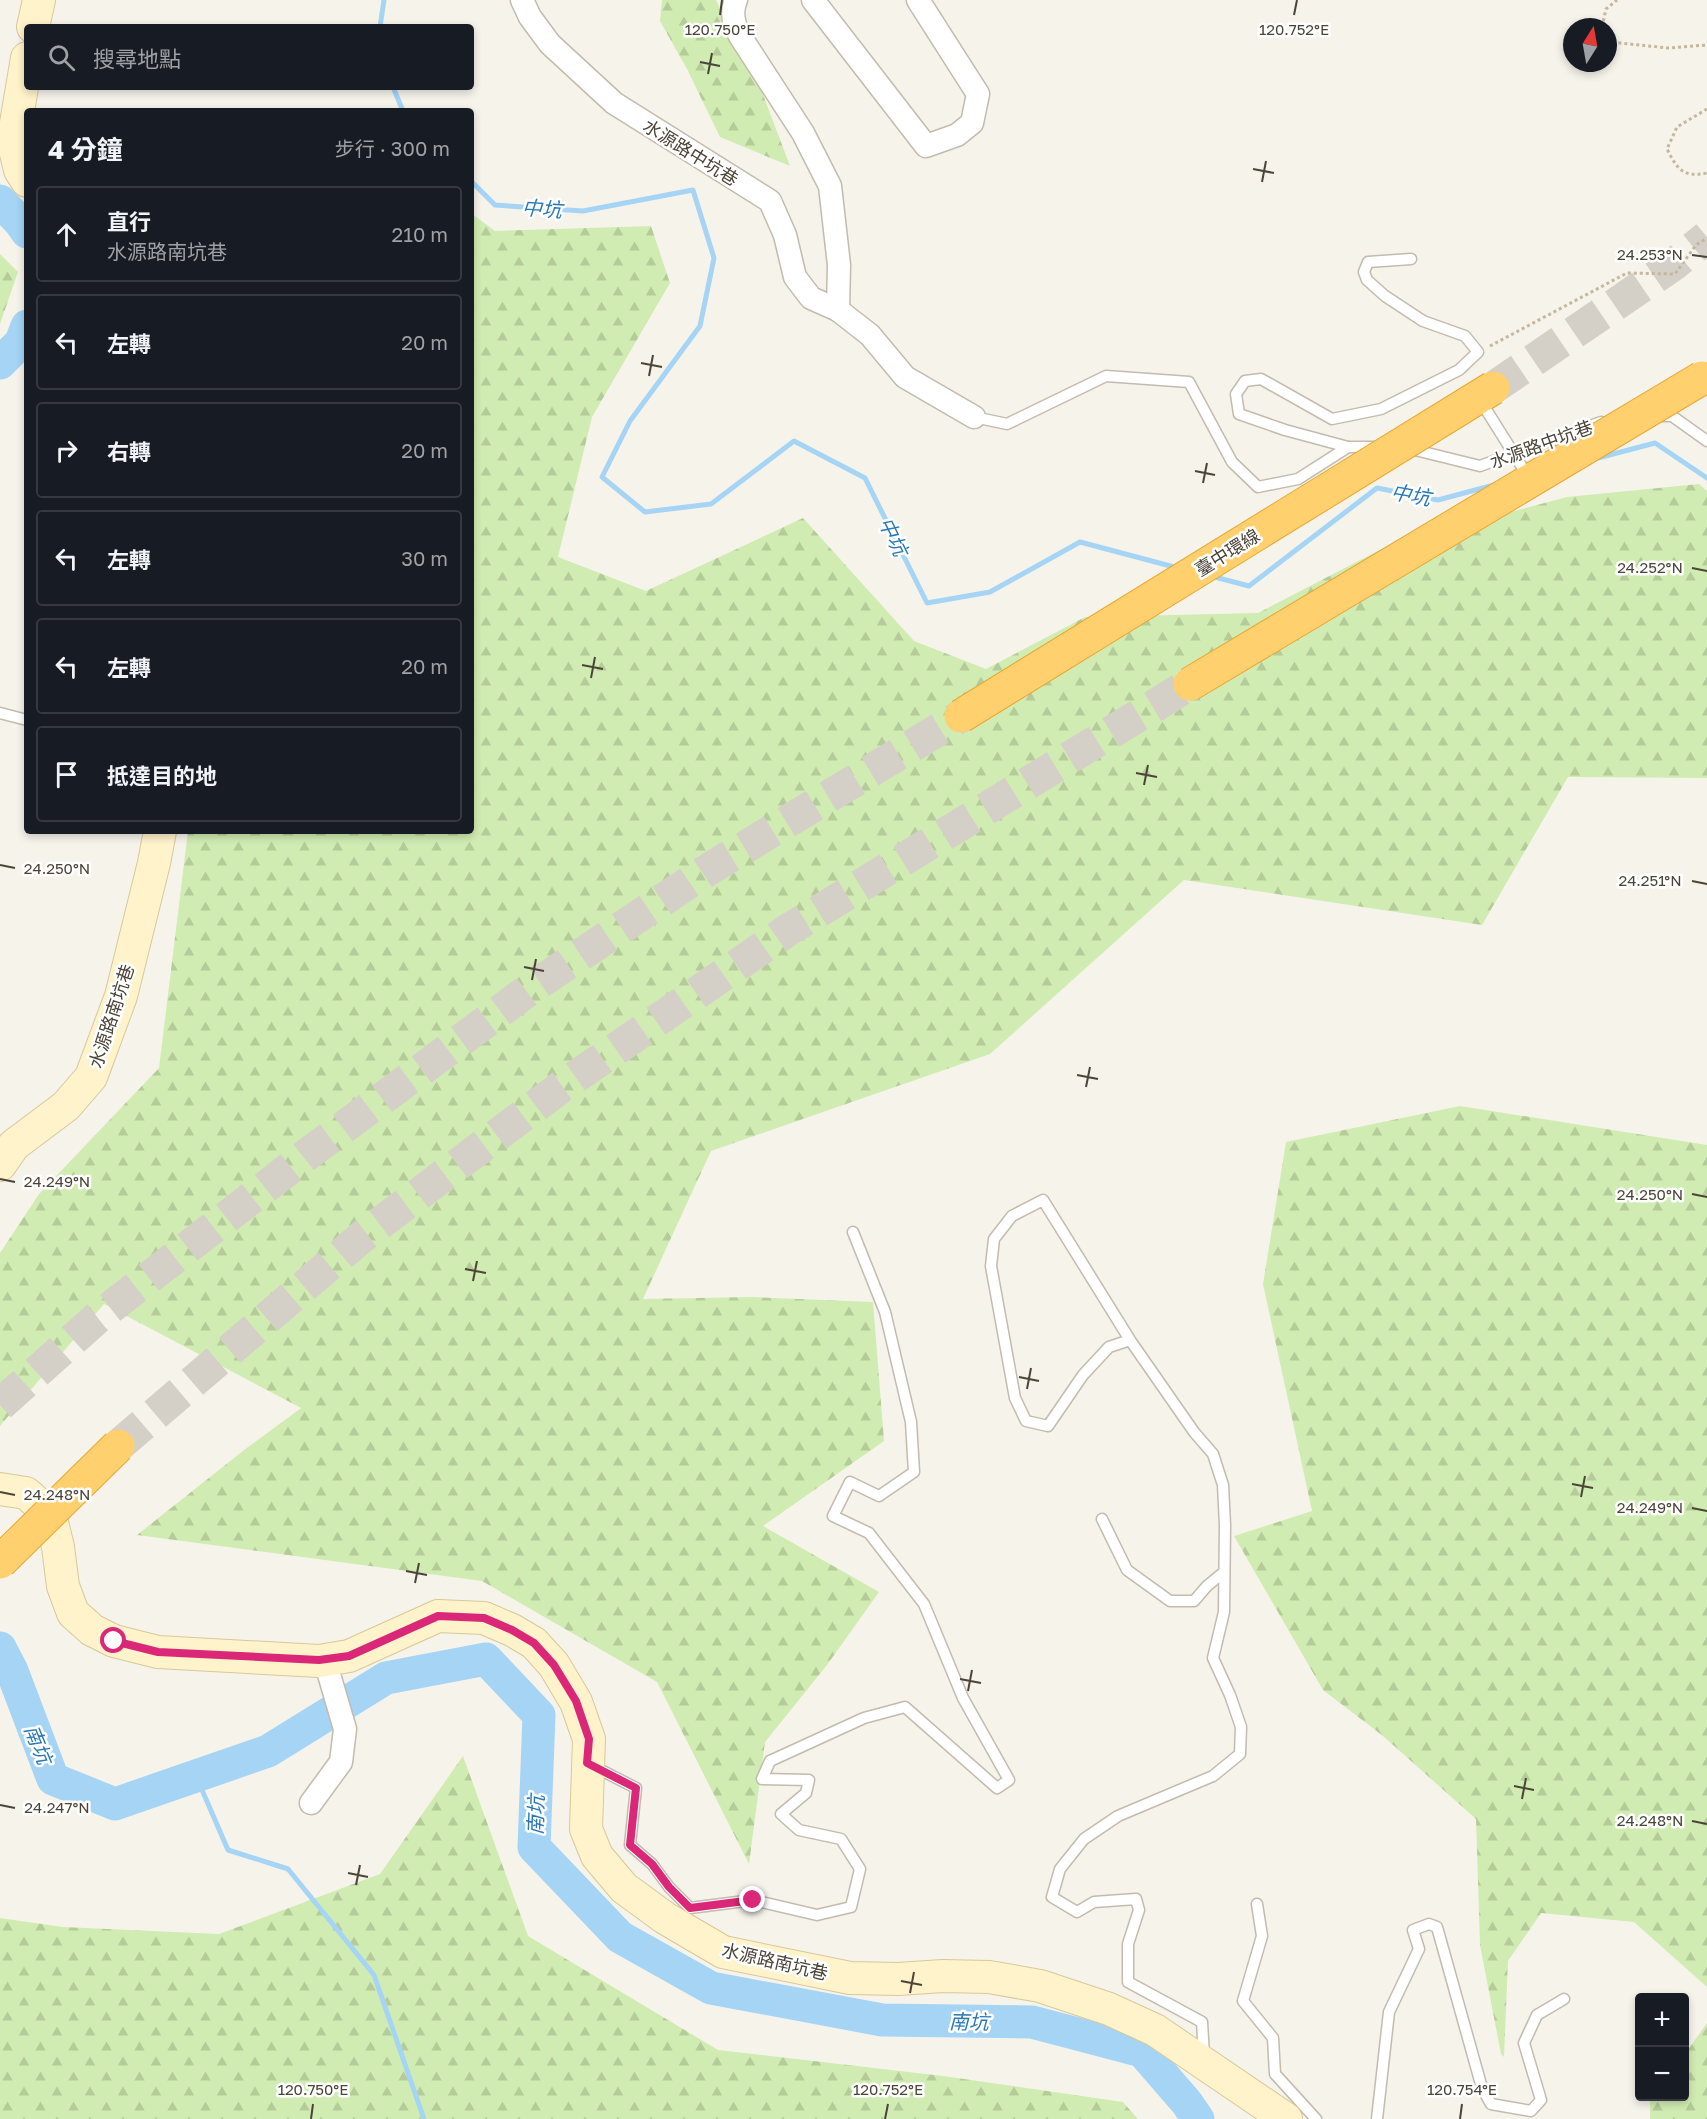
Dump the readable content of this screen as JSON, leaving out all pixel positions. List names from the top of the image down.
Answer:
{
  "streets": {
    "highway": ["臺中環線"],
    "street": ["水源路中坑巷", "水源路南坑巷"]
  },
  "water": ["中坑", "南坑"],
  "north": "top",
  "page": {
    "search": "搜尋地點",
    "heading": ["4 分鐘", "步行 · 300 m"],
    "list": [
      ["直行", "水源路南坑巷", "210 m"],
      ["左轉", "20 m"],
      ["右轉", "20 m"],
      ["左轉", "30 m"],
      ["左轉", "20 m"],
      "抵達目的地"
    ],
    "map_buttons": ["+", "−"]
  },
  "coordinates": [
    "120.750°E",
    "120.752°E",
    "24.253°N",
    "24.252°N",
    "24.250°N",
    "24.251°N",
    "24.249°N",
    "24.248°N",
    "24.247°N",
    "120.754°E"
  ]
}
